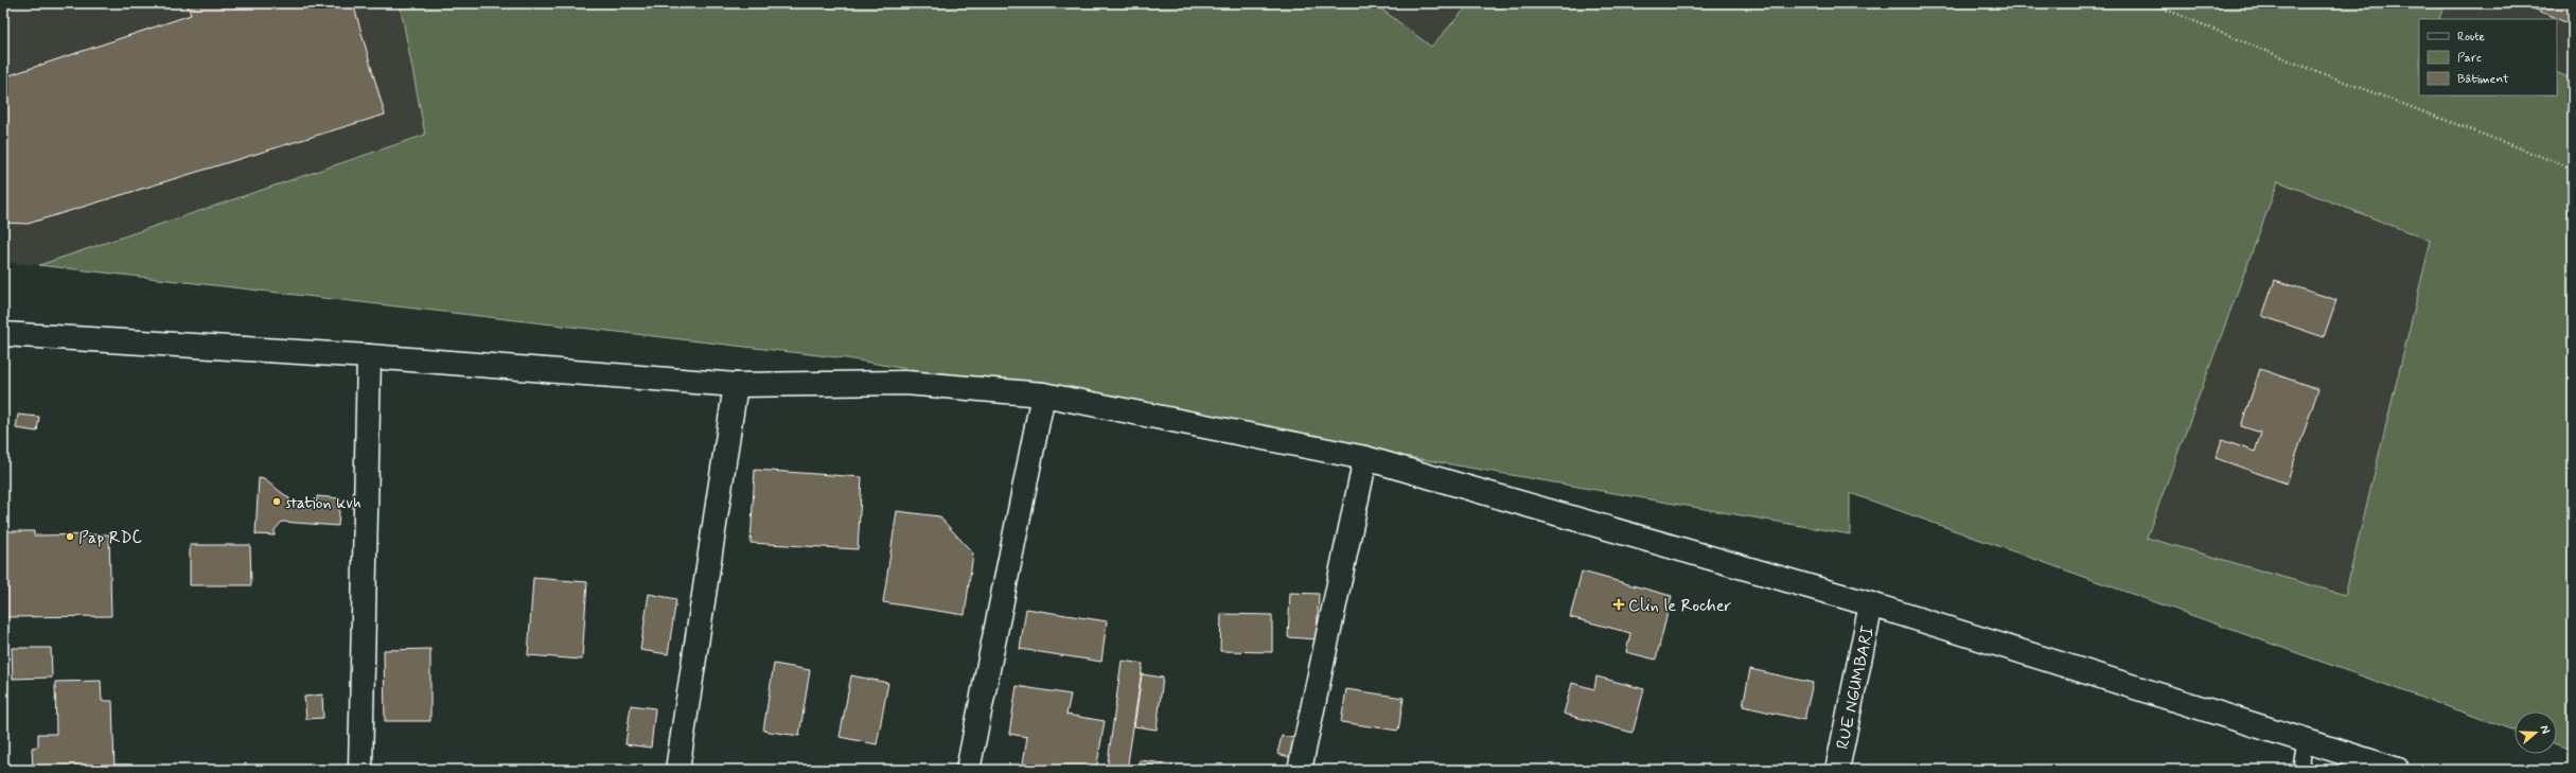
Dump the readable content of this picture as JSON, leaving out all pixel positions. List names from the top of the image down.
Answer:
{
  "streets": {
    "main road": ["RUE NGUMBARI"]
  },
  "places": {
    "other": ["station kvh", "Pap RDC"],
    "health": ["Clin le Rocher"]
  },
  "legend": ["Route", "Parc", "Bâtiment"],
  "north": "right"
}
